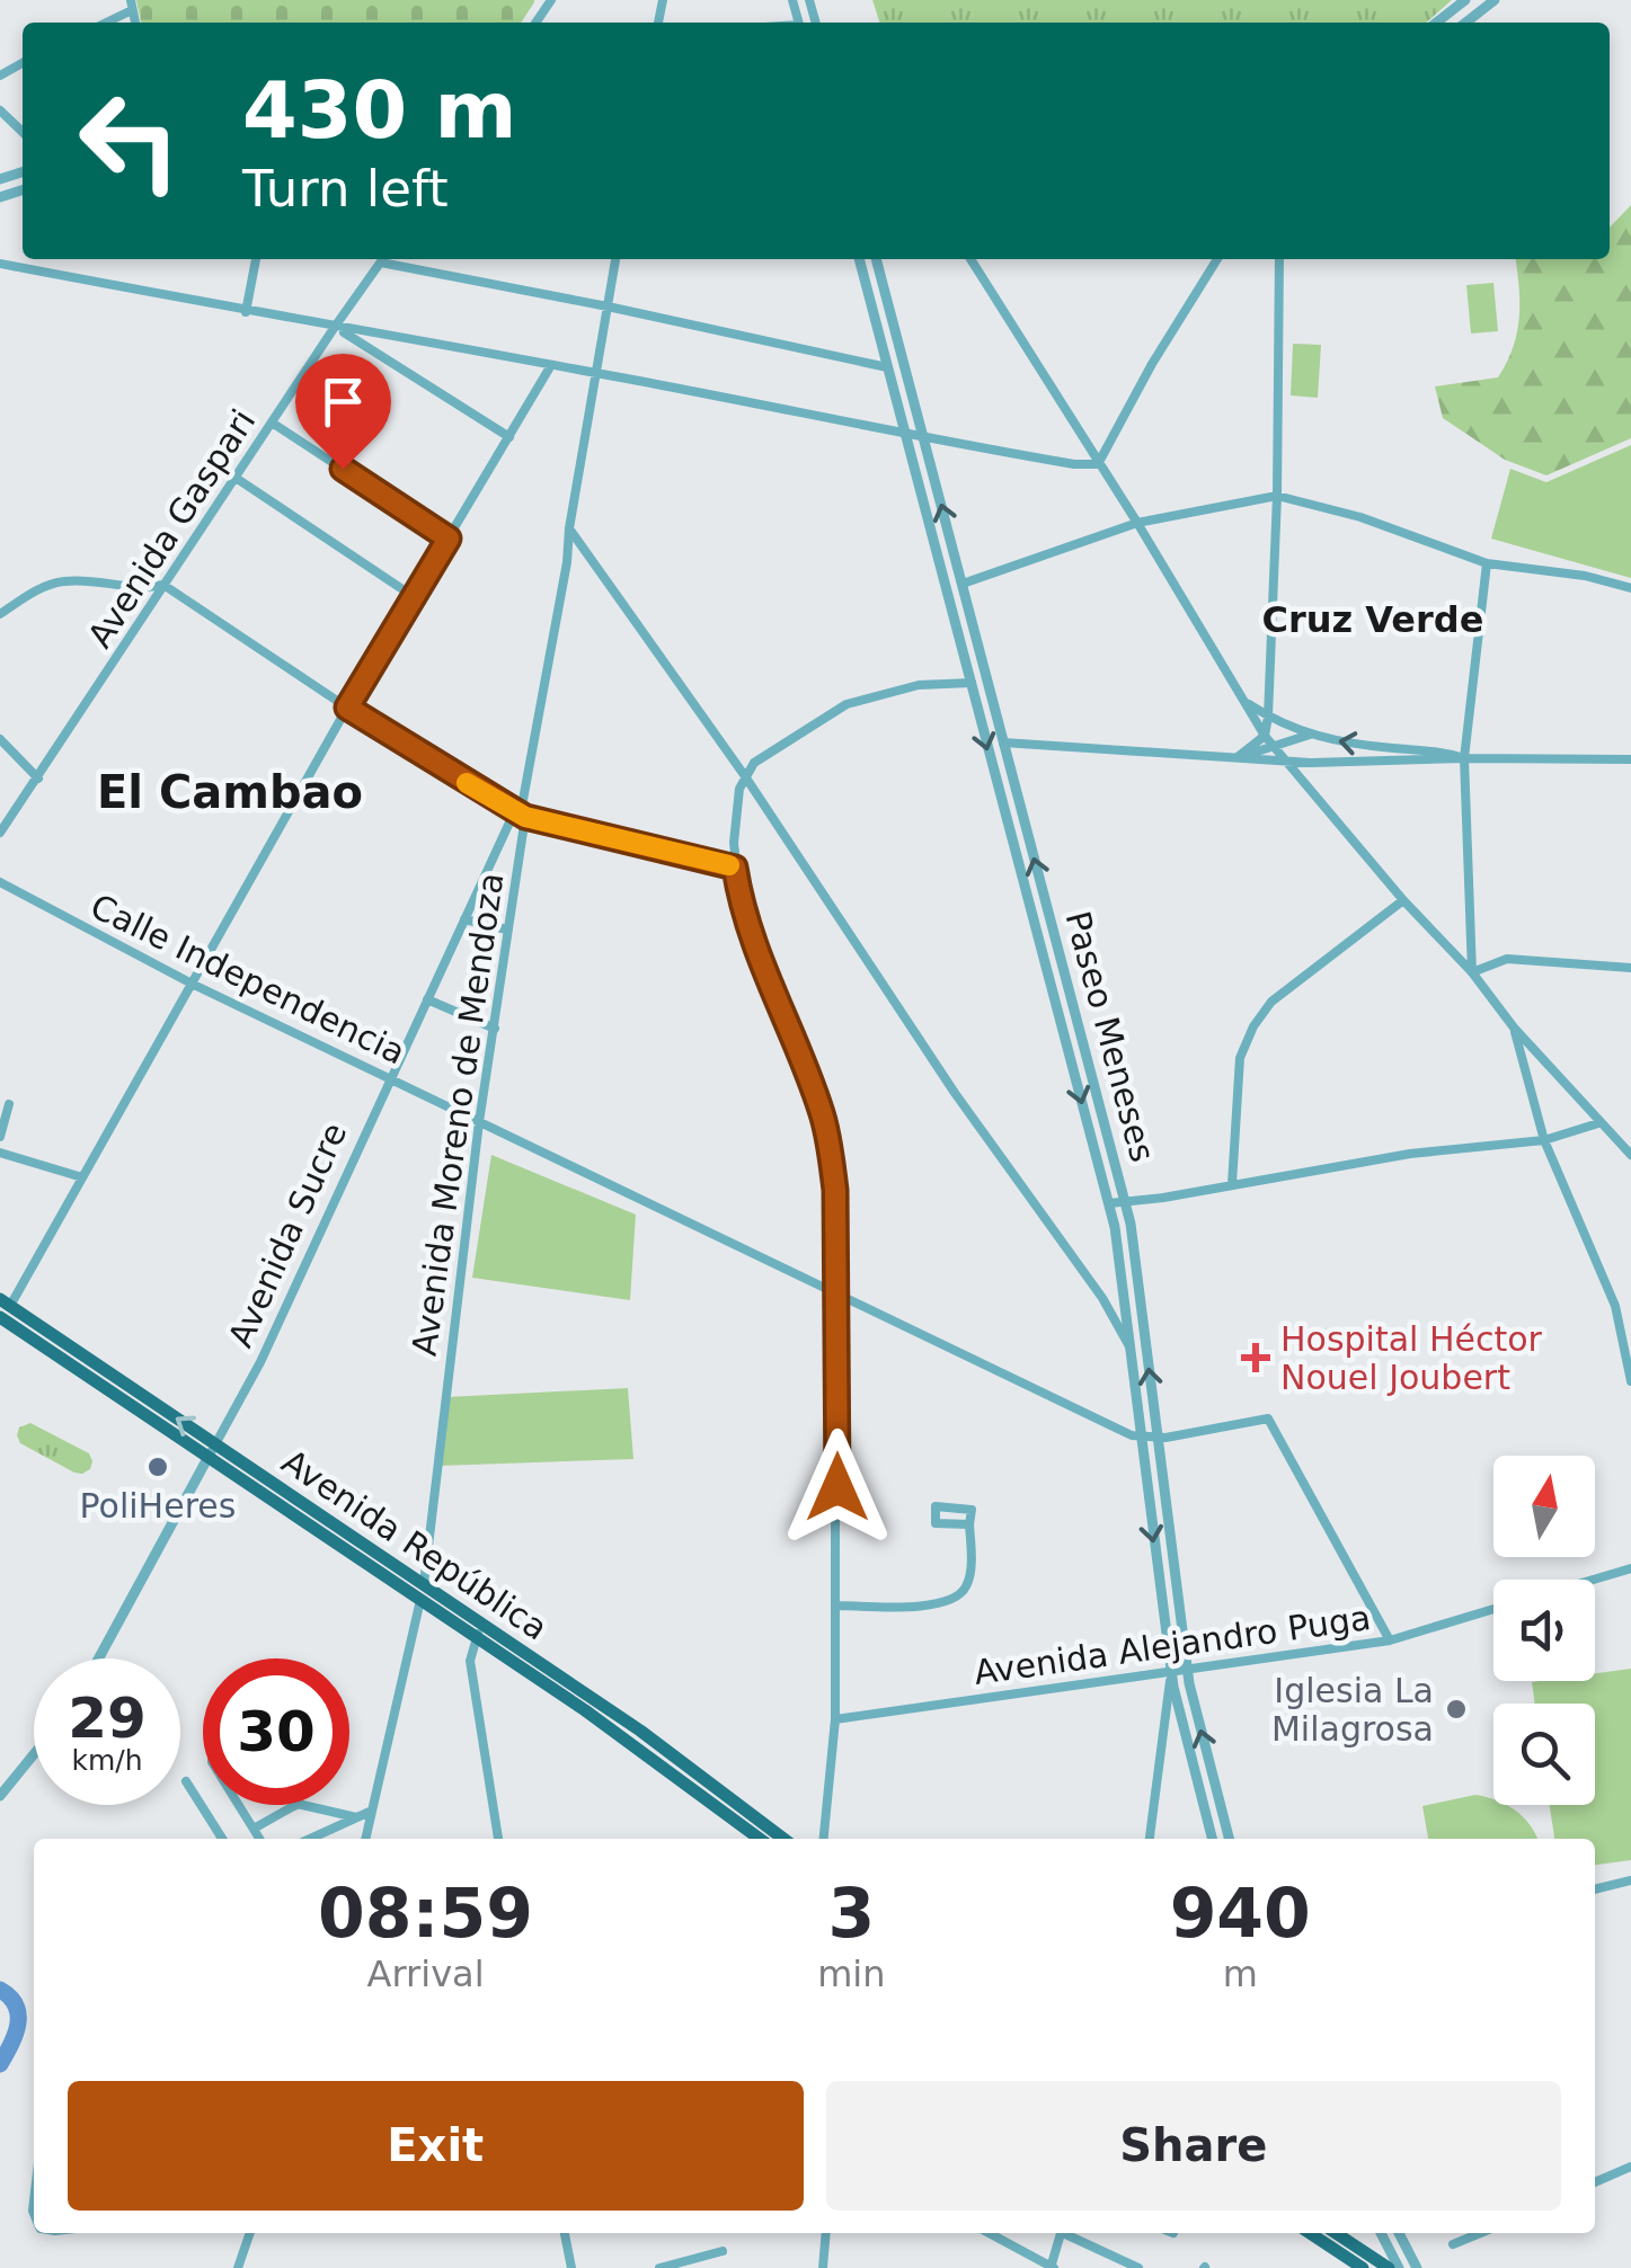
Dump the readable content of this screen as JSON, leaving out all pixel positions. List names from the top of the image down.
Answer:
{
  "streets": {
    "main road": ["Avenida República"],
    "street": [
      "Avenida Gaspari",
      "Calle Independencia",
      "Paseo Meneses",
      "Avenida Moreno de Mendoza",
      "Avenida Sucre",
      "Avenida Alejandro Puga"
    ]
  },
  "crossings": [
    ["Calle Independencia", "Paseo Meneses"],
    ["Calle Independencia", "Avenida Moreno de Mendoza"],
    ["Calle Independencia", "Avenida Sucre"],
    ["Paseo Meneses", "Avenida Alejandro Puga"],
    ["Avenida Moreno de Mendoza", "Avenida Sucre"],
    ["Avenida Moreno de Mendoza", "Avenida República"],
    ["Avenida Sucre", "Avenida República"]
  ],
  "districts": ["Cruz Verde", "El Cambao"],
  "places": {
    "health": ["Hospital Héctor Nouel Joubert"],
    "other": ["PoliHeres", "Iglesia La Milagrosa"]
  },
  "north": "top",
  "page": {
    "turn": ["430 m", "Turn left"],
    "speed": "29 km/h",
    "limit": "30",
    "eta": [
      "08:59",
      "Arrival",
      "3",
      "min",
      "940",
      "m"
    ],
    "buttons": ["Exit", "Share"]
  }
}
